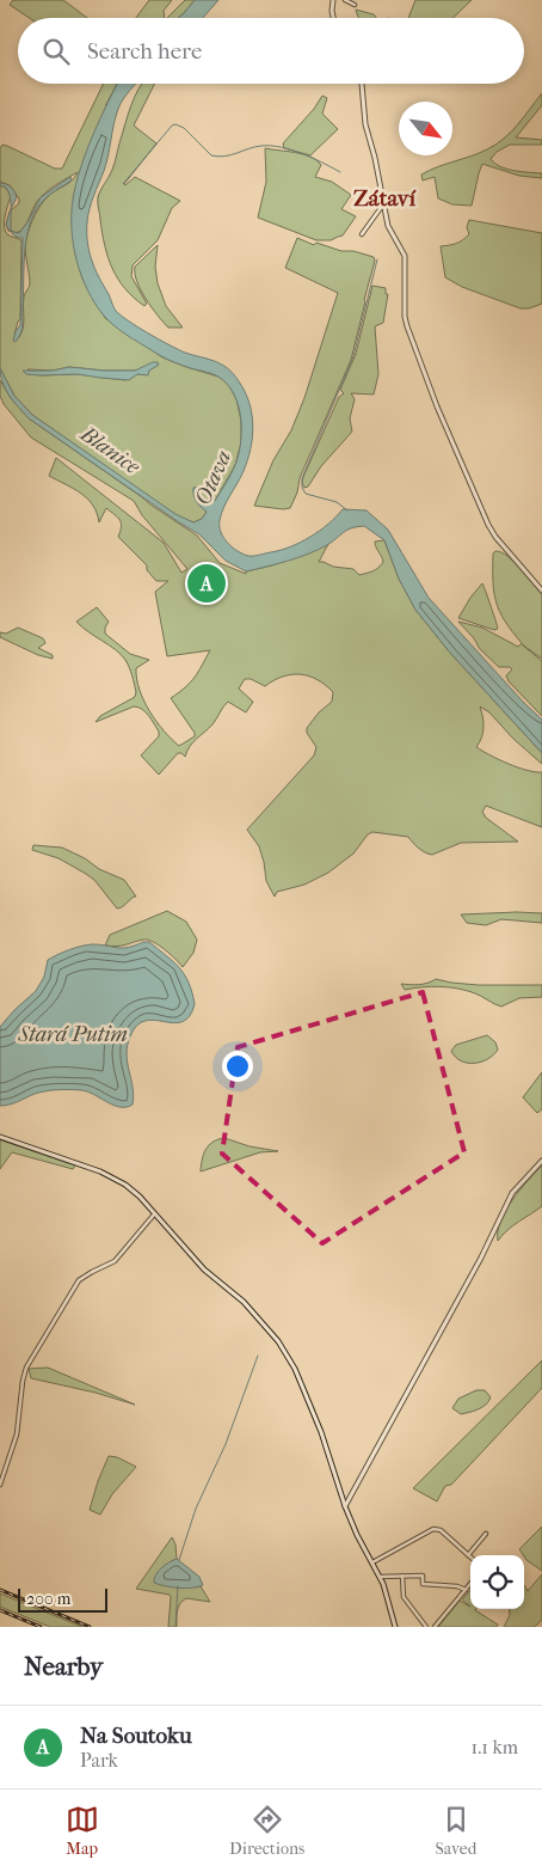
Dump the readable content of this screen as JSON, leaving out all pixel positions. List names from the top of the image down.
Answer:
{
  "districts": ["Zátaví"],
  "water": ["Blanice", "Otava", "Stará Putim"],
  "scale_bar": "200 m",
  "north": "bottom right",
  "page": {
    "search": "Search here",
    "pins": "A",
    "scale": "200 m",
    "heading": "Nearby",
    "list": [
      {
        "mark": "A",
        "name": "Na Soutoku",
        "note": "Park",
        "value": "1.1 km"
      }
    ],
    "nav": ["Map", "Directions", "Saved"]
  }
}
